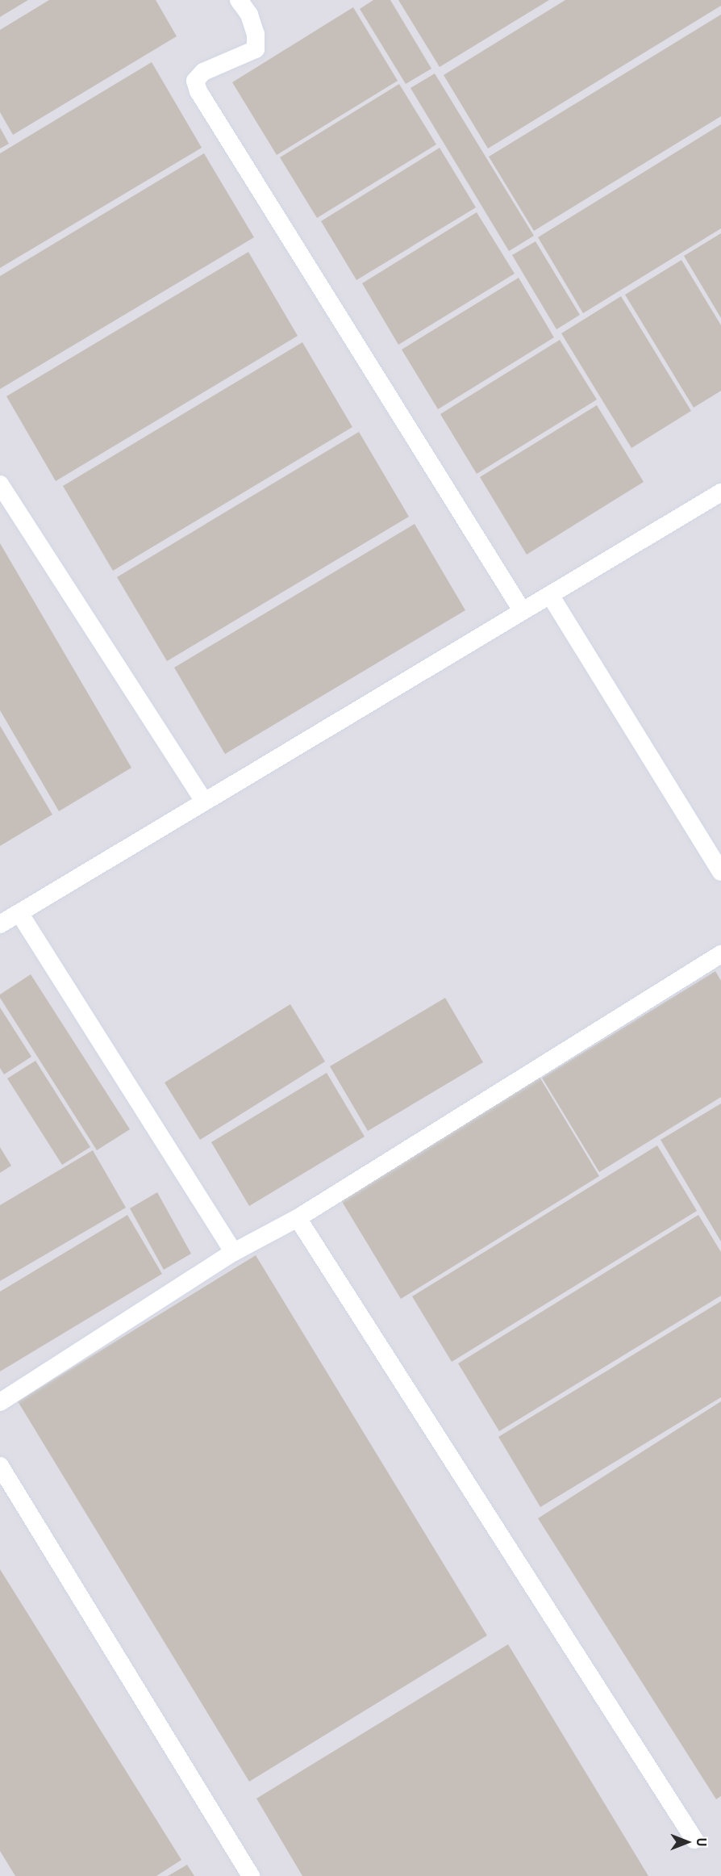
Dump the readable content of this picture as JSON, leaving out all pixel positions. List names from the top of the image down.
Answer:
{
  "north": "right"
}
